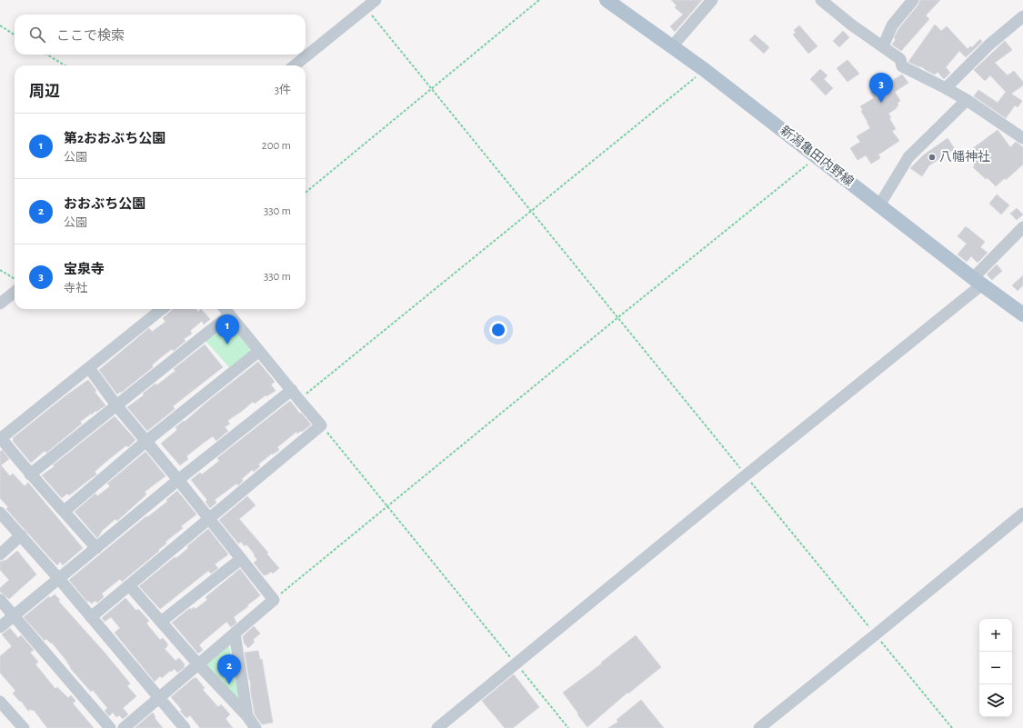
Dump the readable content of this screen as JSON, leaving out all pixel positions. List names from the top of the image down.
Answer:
{
  "streets": {
    "main road": ["新潟亀田内野線"]
  },
  "places": ["八幡神社"],
  "page": {
    "search": "ここで検索",
    "heading": ["周辺", "3件"],
    "pins": ["3", "1", "2"],
    "list": [
      {
        "mark": "1",
        "name": "第2おおぶち公園",
        "note": "公園",
        "value": "200 m"
      },
      {
        "mark": "2",
        "name": "おおぶち公園",
        "note": "公園",
        "value": "330 m"
      },
      {
        "mark": "3",
        "name": "宝泉寺",
        "note": "寺社",
        "value": "330 m"
      }
    ],
    "map_buttons": ["+", "−"]
  }
}
